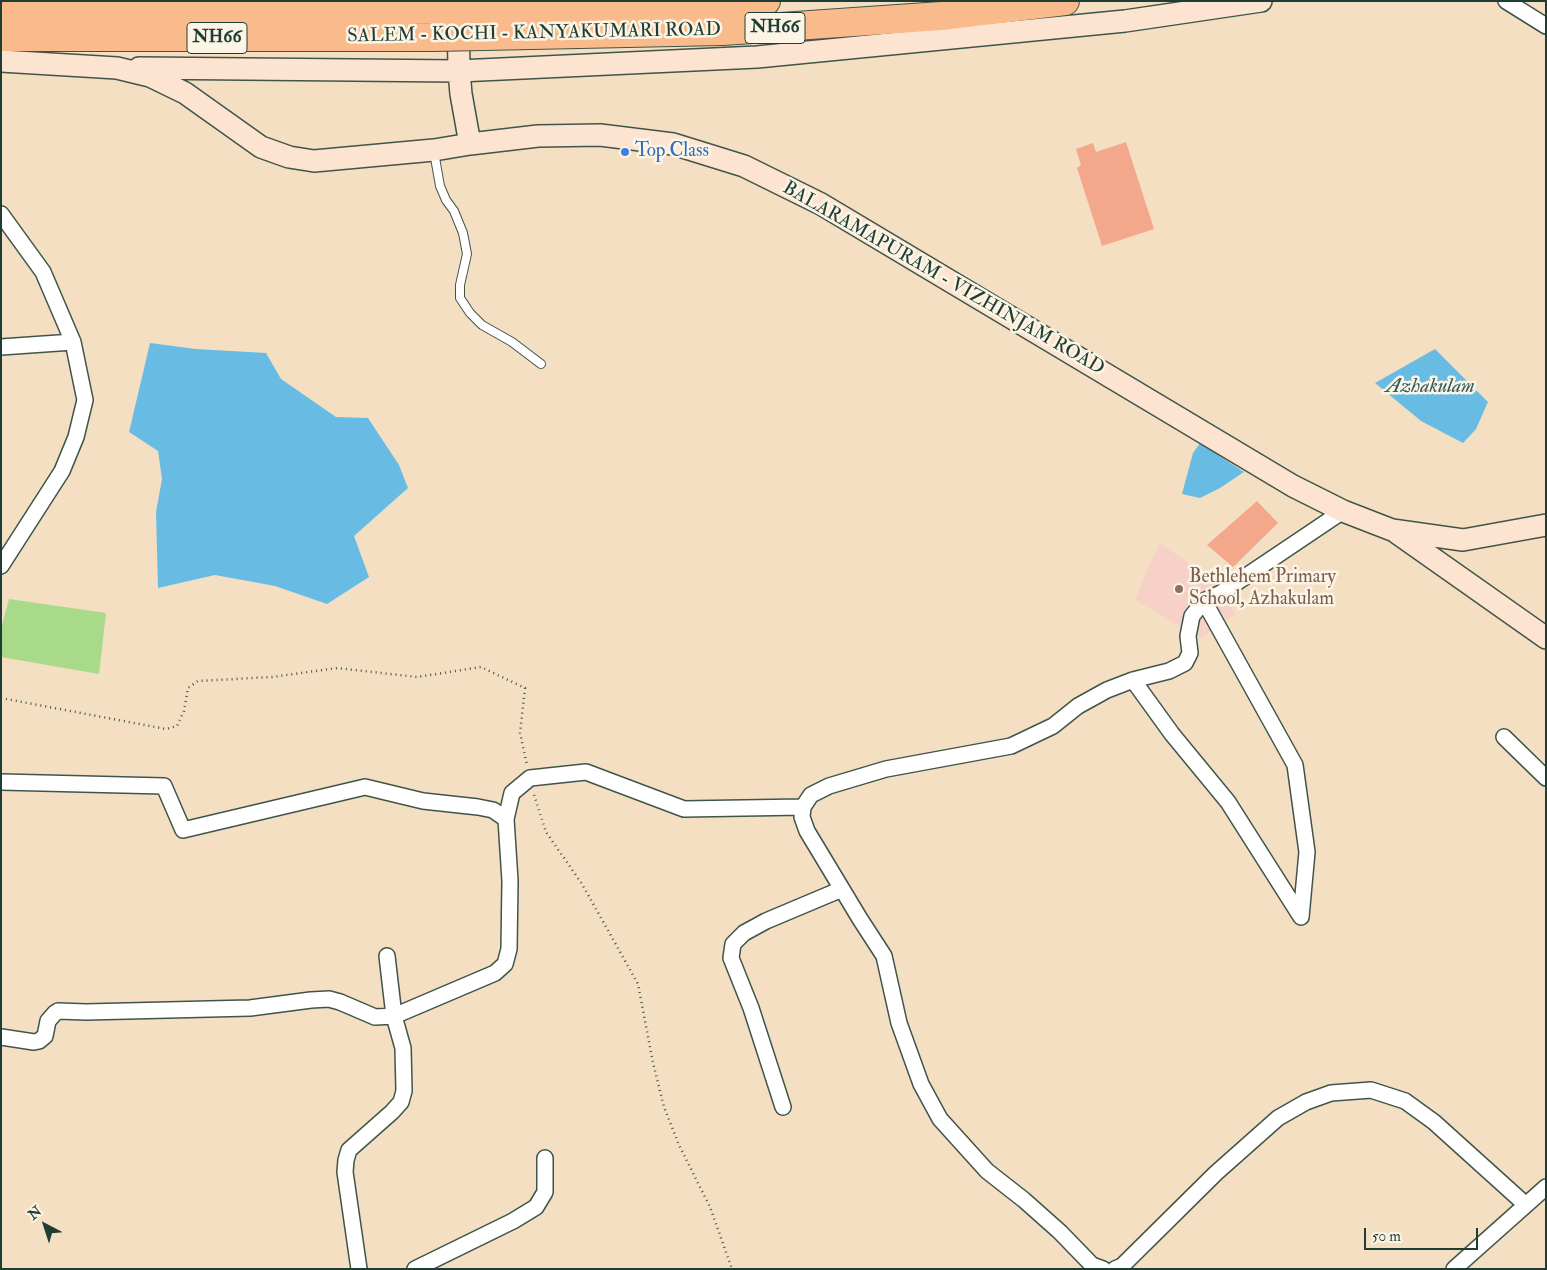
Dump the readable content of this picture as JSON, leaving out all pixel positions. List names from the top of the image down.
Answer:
{
  "streets": {
    "highway": ["NH66", "SALEM - KOCHI - KANYAKUMARI ROAD"],
    "main road": ["BALARAMAPURAM - VIZHINJAM ROAD"]
  },
  "water": ["Azhakulam"],
  "places": ["Top Class", "Bethlehem Primary School, Azhakulam"],
  "scale_bar": "50 m",
  "north": "top left"
}
